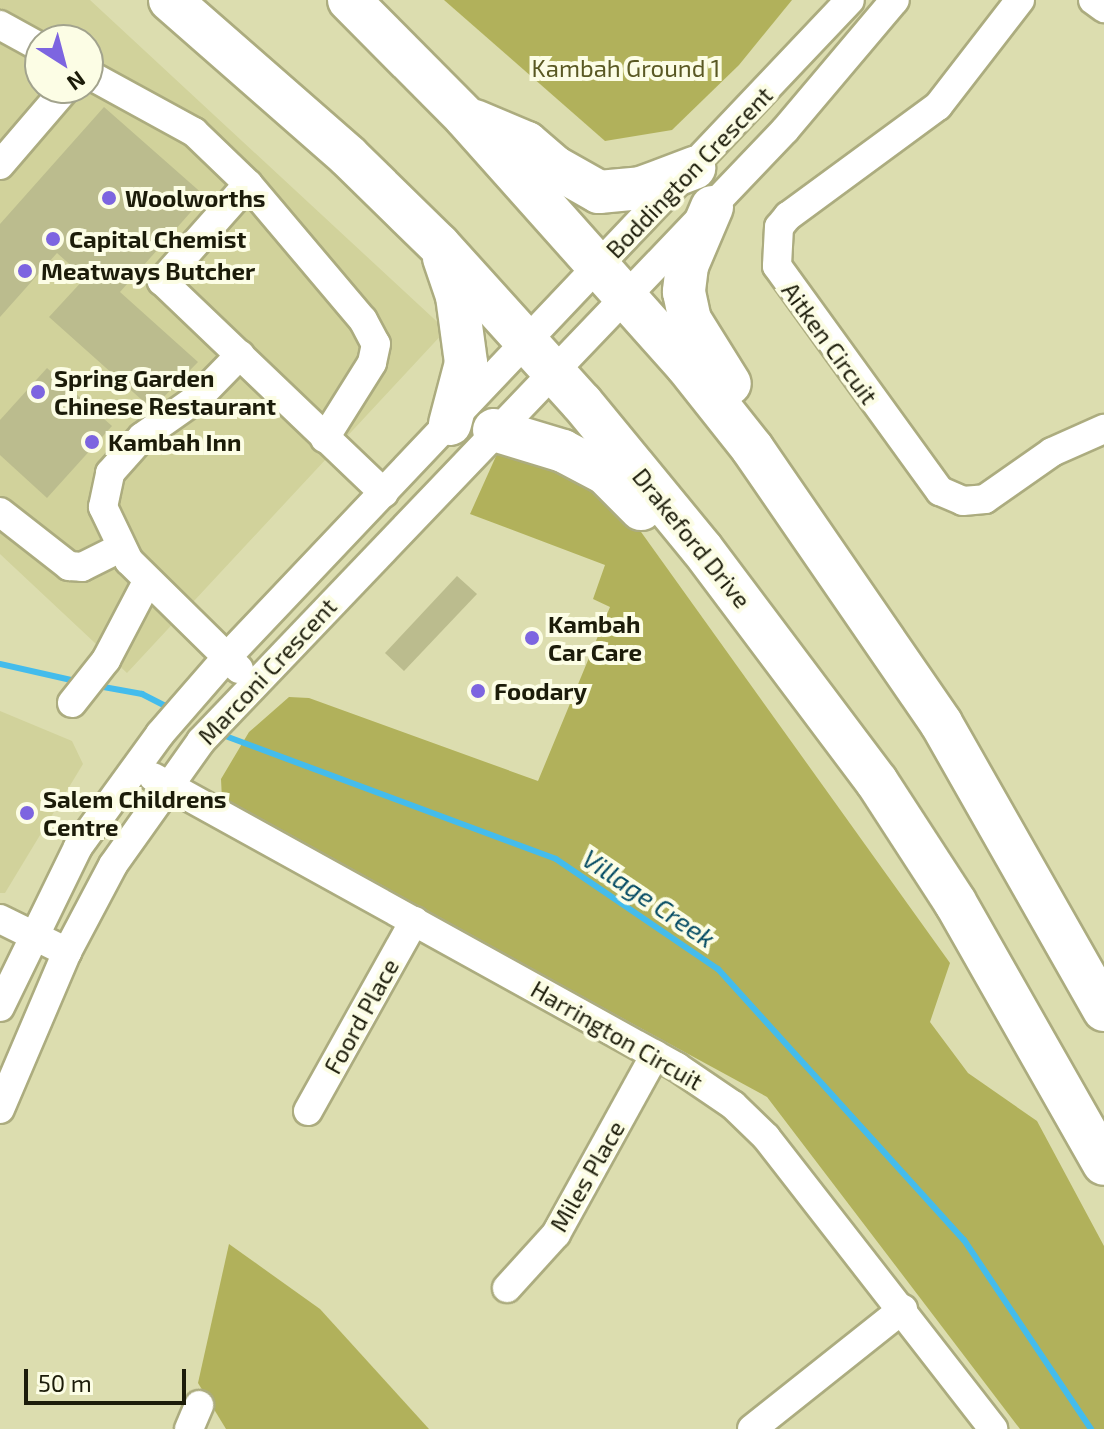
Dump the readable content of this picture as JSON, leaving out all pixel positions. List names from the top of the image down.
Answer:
{
  "streets": {
    "highway": ["Drakeford Drive"],
    "street": [
      "Boddington Crescent",
      "Aitken Circuit",
      "Marconi Crescent",
      "Foord Place",
      "Harrington Circuit",
      "Miles Place"
    ]
  },
  "crossings": [
    ["Boddington Crescent", "Drakeford Drive"],
    ["Boddington Crescent", "Marconi Crescent"],
    ["Drakeford Drive", "Marconi Crescent"],
    ["Marconi Crescent", "Harrington Circuit"],
    ["Foord Place", "Harrington Circuit"],
    ["Harrington Circuit", "Miles Place"]
  ],
  "water": ["Village Creek"],
  "parks": ["Kambah Ground 1"],
  "places": [
    "Woolworths",
    "Capital Chemist",
    "Meatways Butcher",
    "Spring Garden Chinese Restaurant",
    "Kambah Inn",
    "Kambah Car Care",
    "Foodary",
    "Salem Childrens Centre"
  ],
  "scale_bar": "50 m",
  "north": "bottom right"
}
